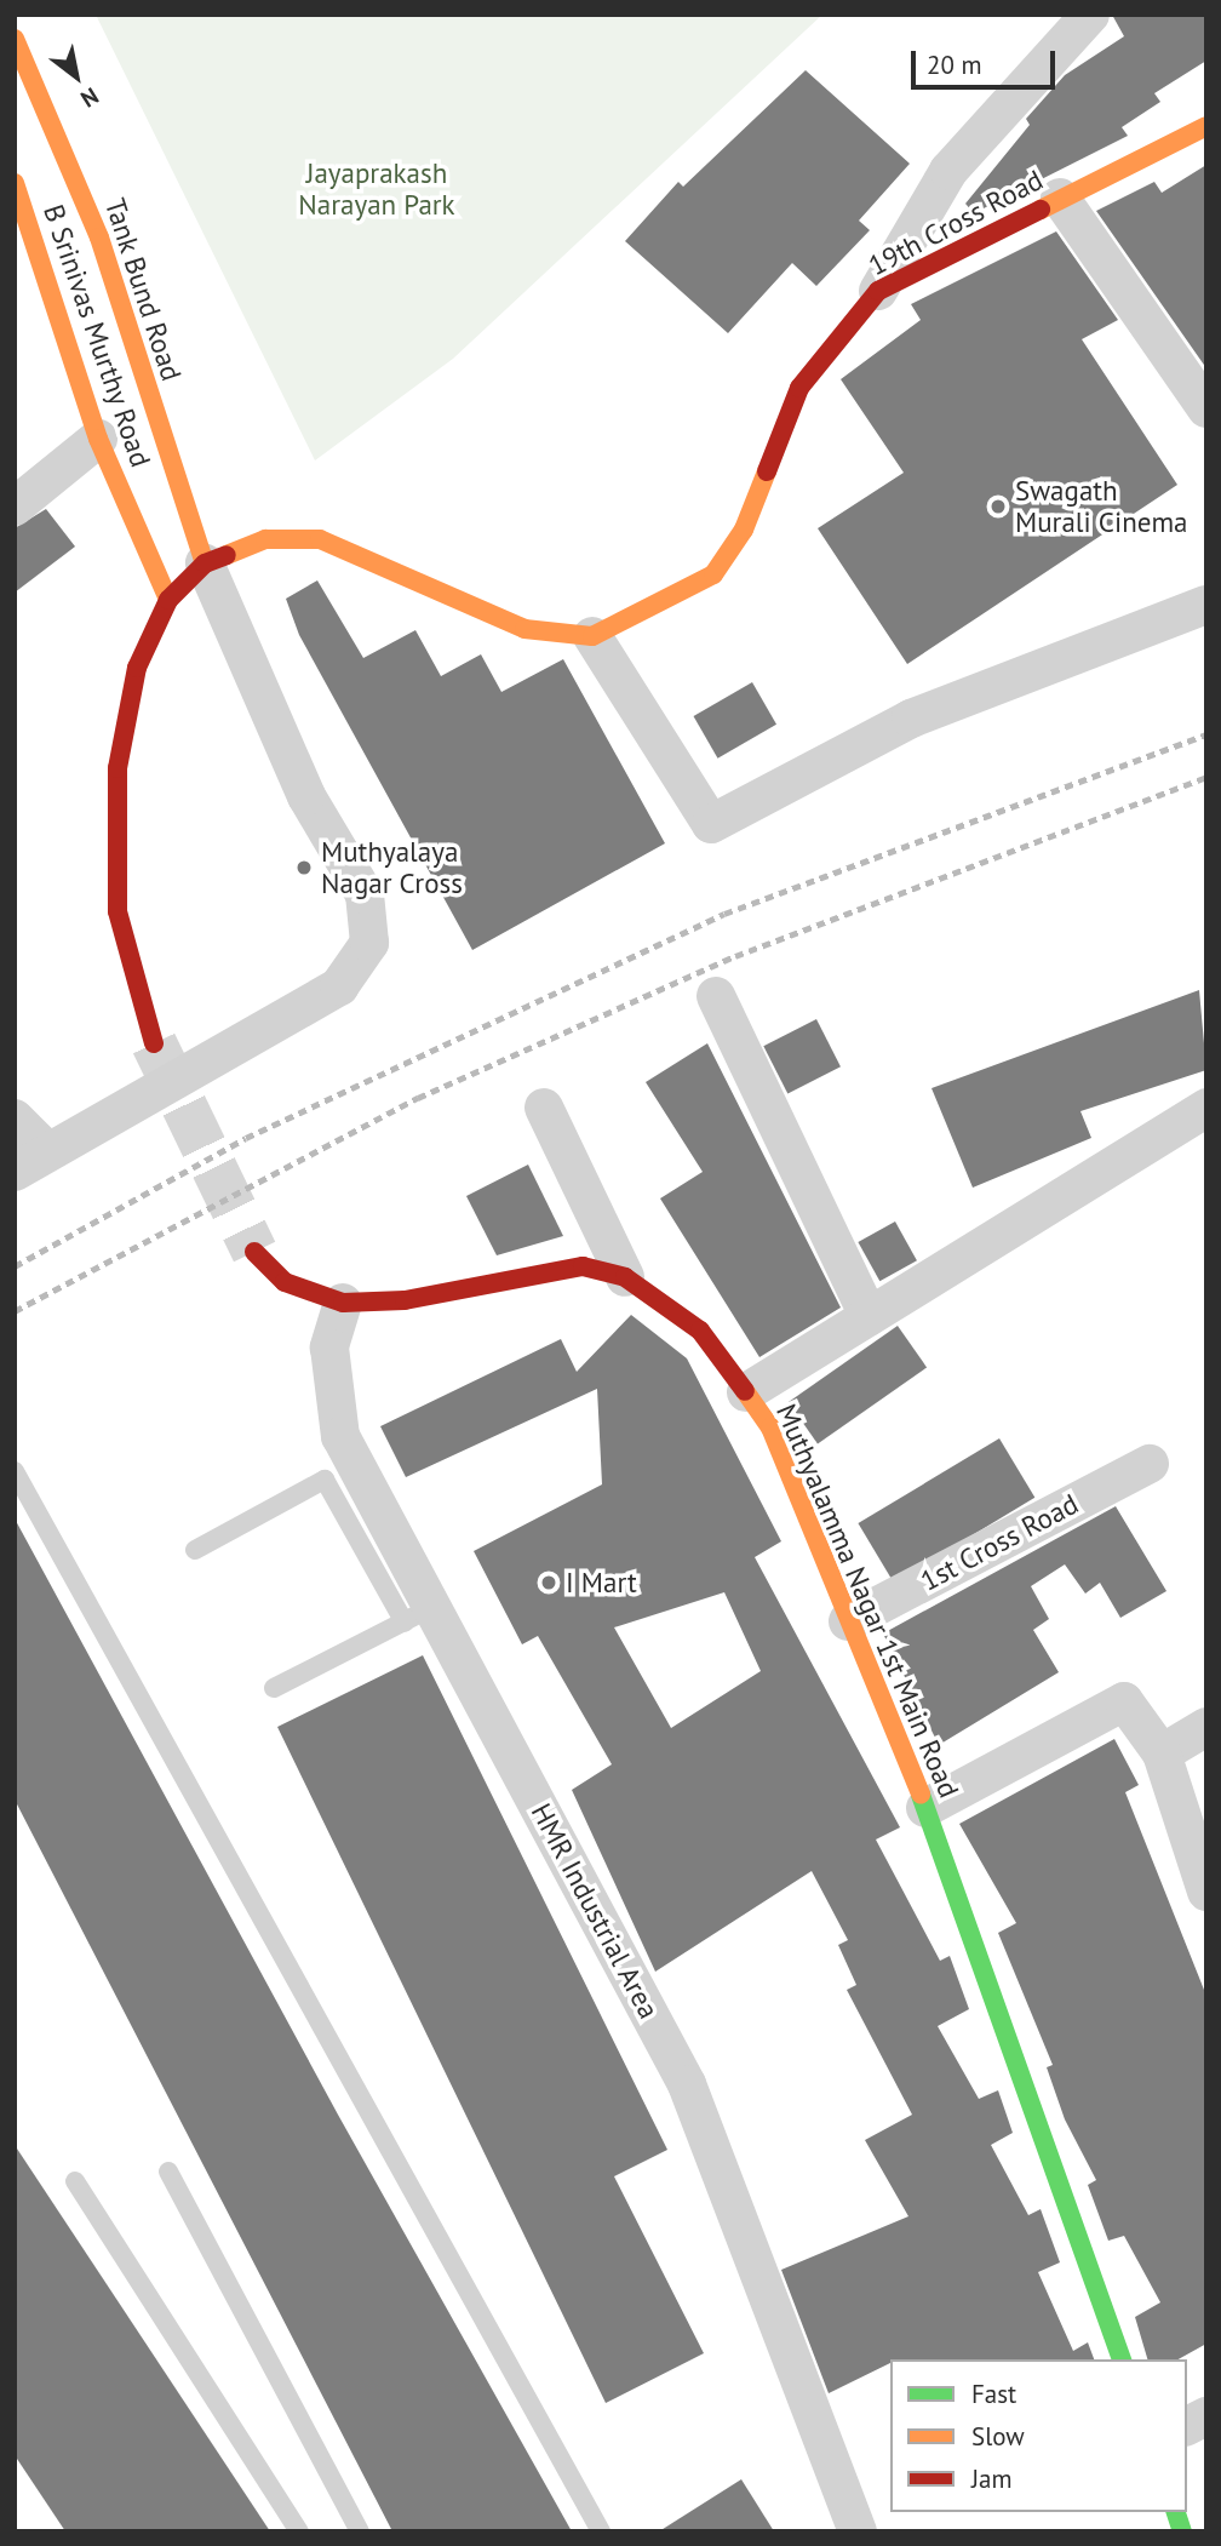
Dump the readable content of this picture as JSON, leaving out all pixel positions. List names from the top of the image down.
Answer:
{
  "streets": {
    "street": [
      "19th Cross Road",
      "Tank Bund Road",
      "B Srinivas Murthy Road",
      "1st Cross Road",
      "Muthyalamma Nagar 1st Main Road",
      "HMR Industrial Area"
    ]
  },
  "crossings": [
    ["1st Cross Road", "Muthyalamma Nagar 1st Main Road"],
    ["Muthyalamma Nagar 1st Main Road", "HMR Industrial Area"]
  ],
  "parks": ["Jayaprakash Narayan Park"],
  "places": ["Swagath Murali Cinema", "Muthyalaya Nagar Cross", "I Mart"],
  "legend": ["Fast", "Slow", "Jam"],
  "scale_bar": "20 m",
  "north": "bottom right"
}
